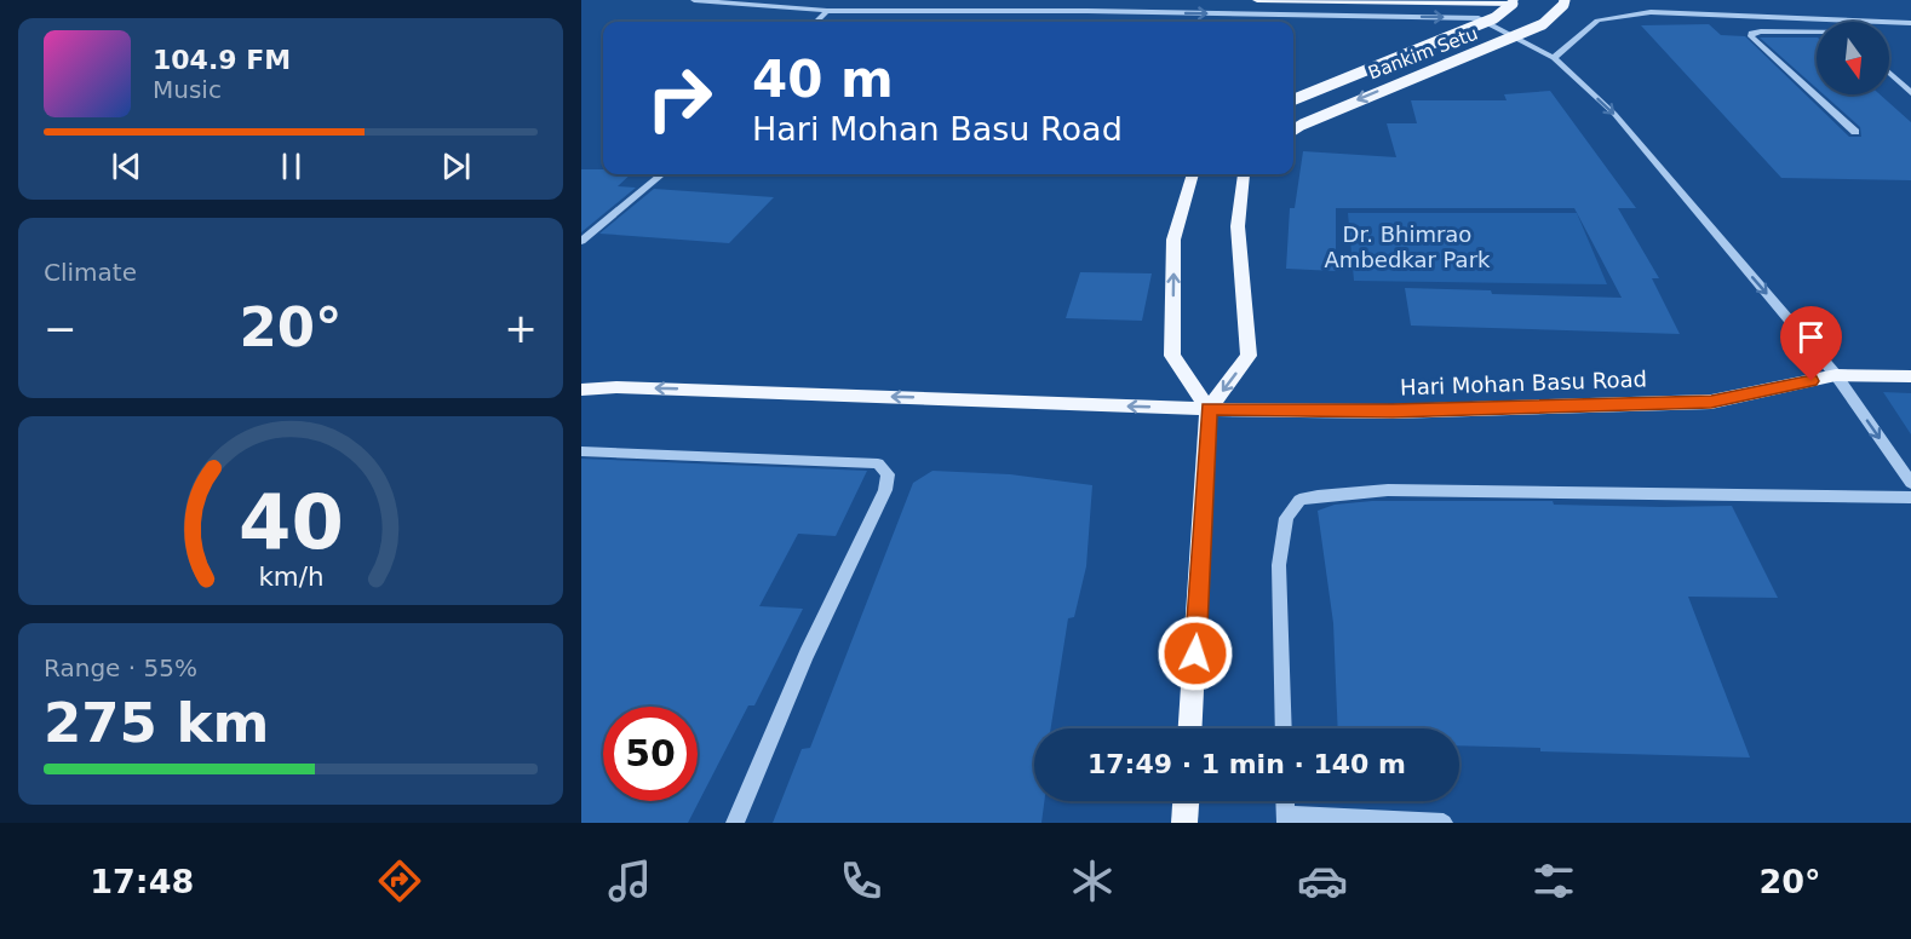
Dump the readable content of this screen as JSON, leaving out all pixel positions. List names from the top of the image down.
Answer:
{
  "streets": {
    "main road": ["Bankim Setu", "Hari Mohan Basu Road"]
  },
  "one_way": ["Hari Mohan Basu Road"],
  "parks": ["Dr. Bhimrao Ambedkar Park"],
  "north": "bottom",
  "page": {
    "turn": ["40 m", "Hari Mohan Basu Road"],
    "song": ["104.9 FM", "Music"],
    "tile": [
      "Climate",
      ["Range · 55%", "275 km"]
    ],
    "heat": ["−", "20°", "+"],
    "limit": "50",
    "trip": "17:49 · 1 min · 140 m",
    "tabs": ["17:48", "20°"],
    "gauge": ["40", "km/h"]
  }
}
